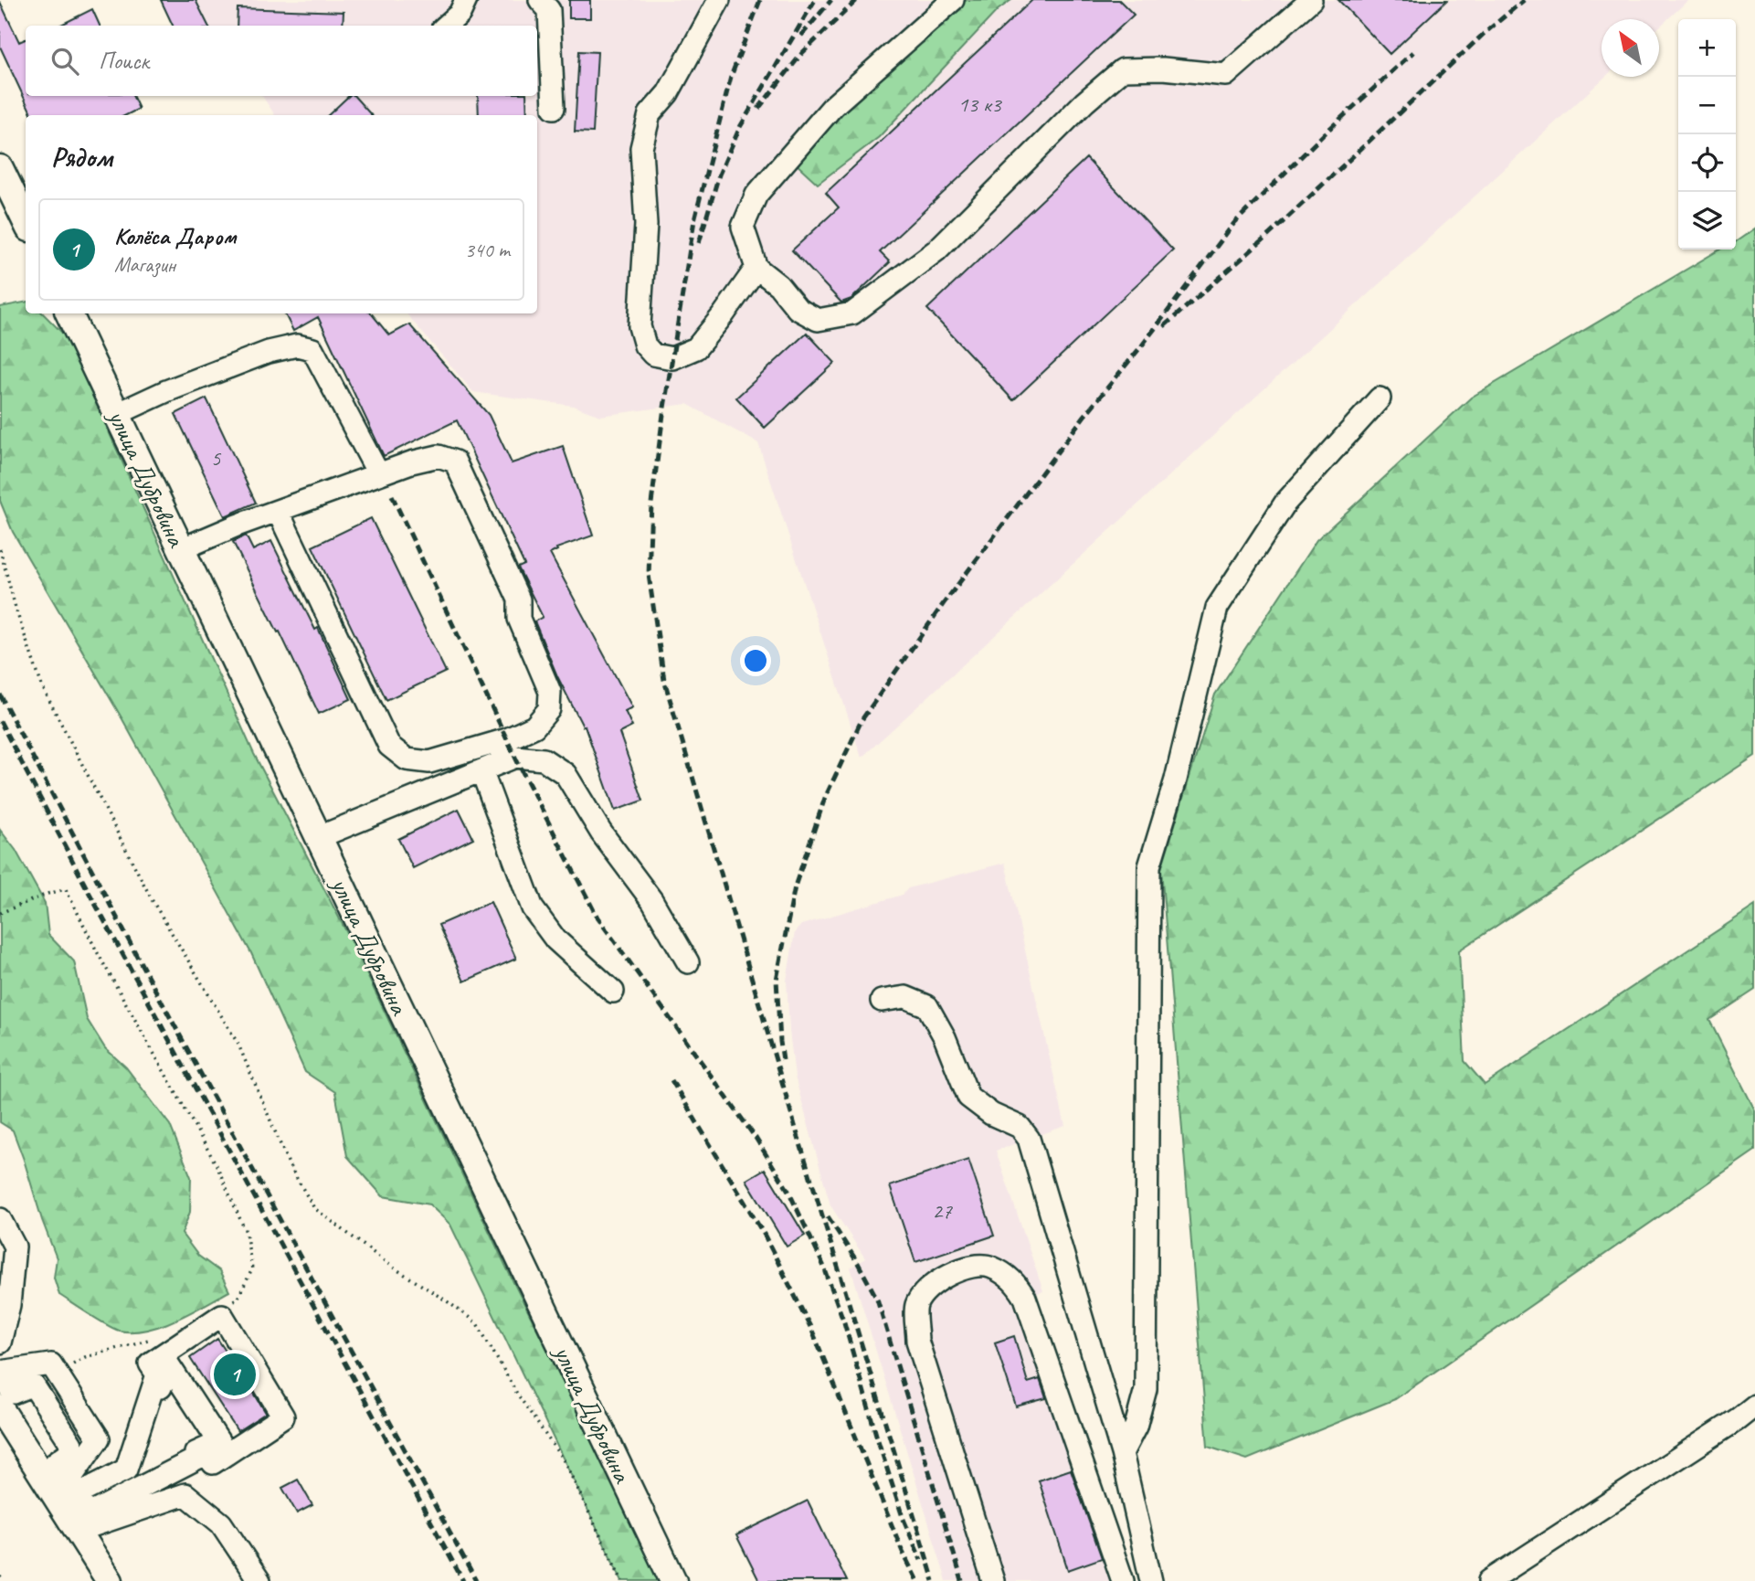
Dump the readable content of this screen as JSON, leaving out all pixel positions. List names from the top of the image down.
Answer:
{
  "streets": {
    "main road": ["улица Дубровина"]
  },
  "house_numbers": ["13 к3", "5", "27"],
  "north": "top left",
  "page": {
    "map_buttons": ["+", "−"],
    "search": "Поиск",
    "heading": "Рядом",
    "list": [
      {
        "mark": "1",
        "name": "Колёса Даром",
        "note": "Магазин",
        "value": "340 m"
      }
    ],
    "pins": "1"
  }
}
